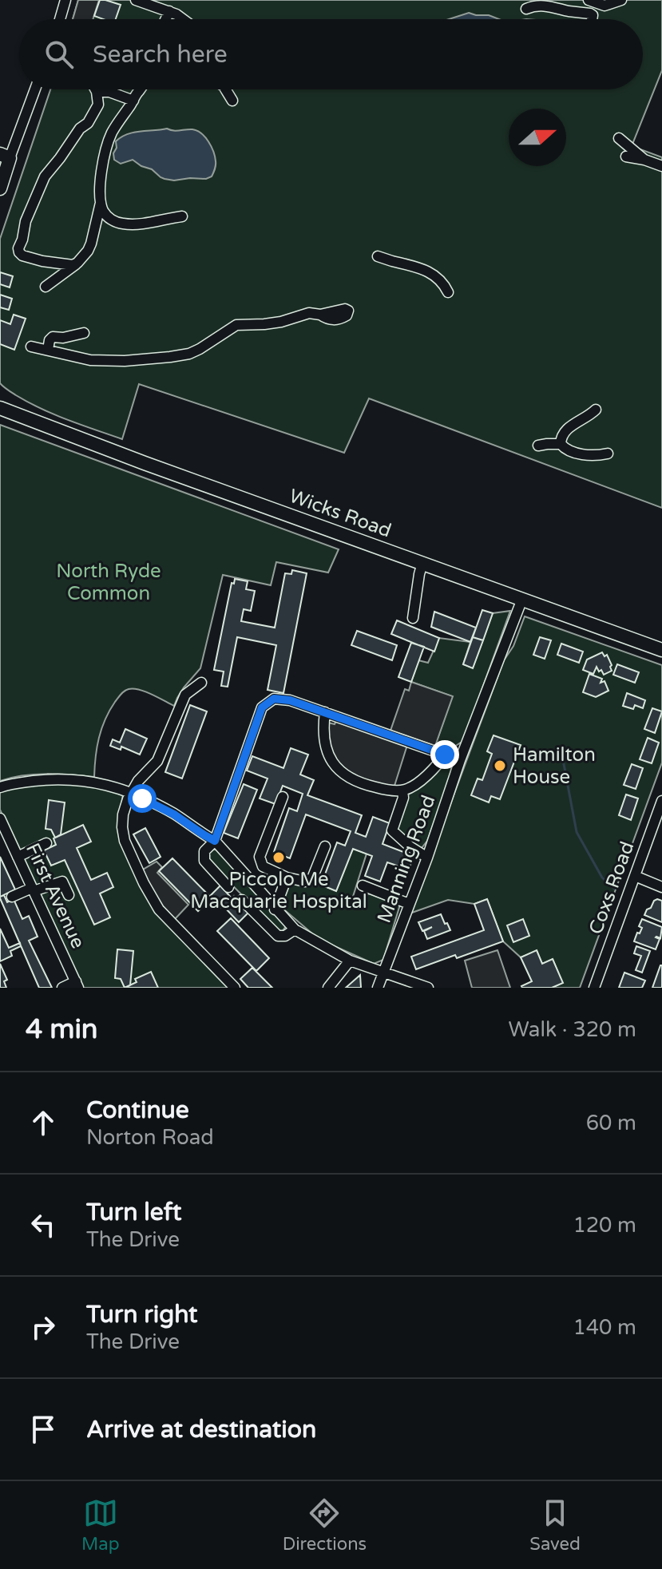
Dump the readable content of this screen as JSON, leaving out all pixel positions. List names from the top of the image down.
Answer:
{
  "streets": {
    "main road": ["Wicks Road"],
    "street": ["Manning Road", "Coxs Road", "First Avenue"]
  },
  "crossings": [
    ["Wicks Road", "Manning Road"]
  ],
  "parks": ["North Ryde Common"],
  "places": ["Hamilton House", "Piccolo Me Macquarie Hospital"],
  "north": "right",
  "page": {
    "search": "Search here",
    "heading": ["4 min", "Walk · 320 m"],
    "list": [
      ["Continue", "Norton Road", "60 m"],
      ["Turn left", "The Drive", "120 m"],
      ["Turn right", "The Drive", "140 m"],
      "Arrive at destination"
    ],
    "nav": ["Map", "Directions", "Saved"]
  }
}
